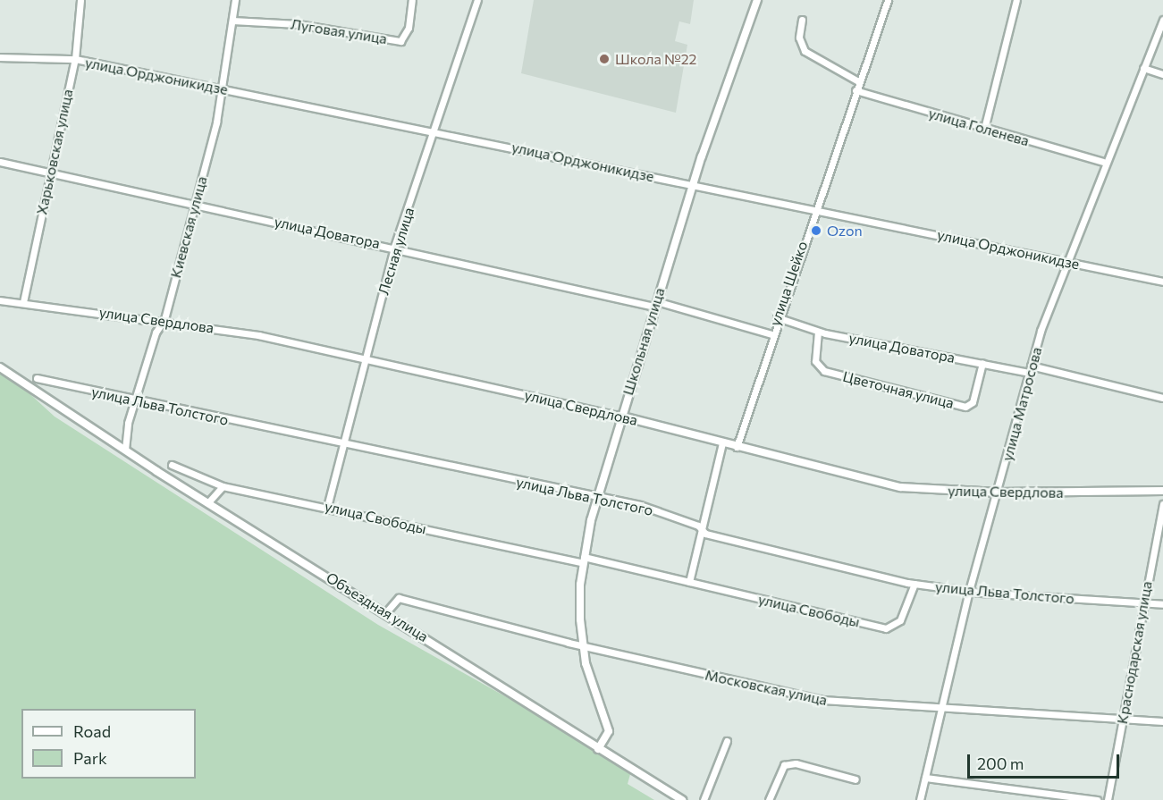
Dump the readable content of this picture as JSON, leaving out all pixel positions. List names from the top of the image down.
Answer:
{
  "streets": {
    "street": [
      "Луговая улица",
      "улица Орджоникидзе",
      "улица Голенева",
      "Харьковская улица",
      "Киевская улица",
      "улица Доватора",
      "Лесная улица",
      "улица Шейко",
      "улица Свердлова",
      "Школьная улица",
      "Цветочная улица",
      "улица Матросова",
      "улица Льва Толстого",
      "улица Свободы",
      "Объездная улица",
      "Краснодарская улица",
      "Московская улица"
    ]
  },
  "crossings": [
    ["Луговая улица", "Киевская улица"],
    ["улица Орджоникидзе", "Харьковская улица"],
    ["улица Орджоникидзе", "Киевская улица"],
    ["улица Орджоникидзе", "Лесная улица"],
    ["улица Орджоникидзе", "улица Шейко"],
    ["улица Орджоникидзе", "Школьная улица"],
    ["улица Орджоникидзе", "улица Матросова"],
    ["улица Голенева", "улица Шейко"],
    ["улица Голенева", "улица Матросова"],
    ["Харьковская улица", "улица Доватора"],
    ["Харьковская улица", "улица Свердлова"],
    ["Киевская улица", "улица Доватора"],
    ["Киевская улица", "улица Свердлова"],
    ["Киевская улица", "улица Льва Толстого"],
    ["Киевская улица", "Объездная улица"],
    ["улица Доватора", "Лесная улица"],
    ["улица Доватора", "улица Шейко"],
    ["улица Доватора", "Школьная улица"],
    ["улица Доватора", "Цветочная улица"],
    ["улица Доватора", "улица Матросова"],
    ["Лесная улица", "улица Свердлова"],
    ["Лесная улица", "улица Льва Толстого"],
    ["Лесная улица", "улица Свободы"],
    ["улица Шейко", "улица Свердлова"],
    ["улица Свердлова", "Школьная улица"],
    ["улица Свердлова", "улица Матросова"],
    ["Школьная улица", "улица Льва Толстого"],
    ["Школьная улица", "улица Свободы"],
    ["Школьная улица", "Объездная улица"],
    ["Школьная улица", "Московская улица"],
    ["улица Матросова", "улица Льва Толстого"],
    ["улица Матросова", "Московская улица"],
    ["улица Льва Толстого", "улица Свободы"],
    ["улица Льва Толстого", "Краснодарская улица"],
    ["Объездная улица", "Московская улица"],
    ["Краснодарская улица", "Московская улица"]
  ],
  "places": ["Школа №22", "Ozon"],
  "legend": ["Road", "Park"],
  "scale_bar": "200 m"
}
